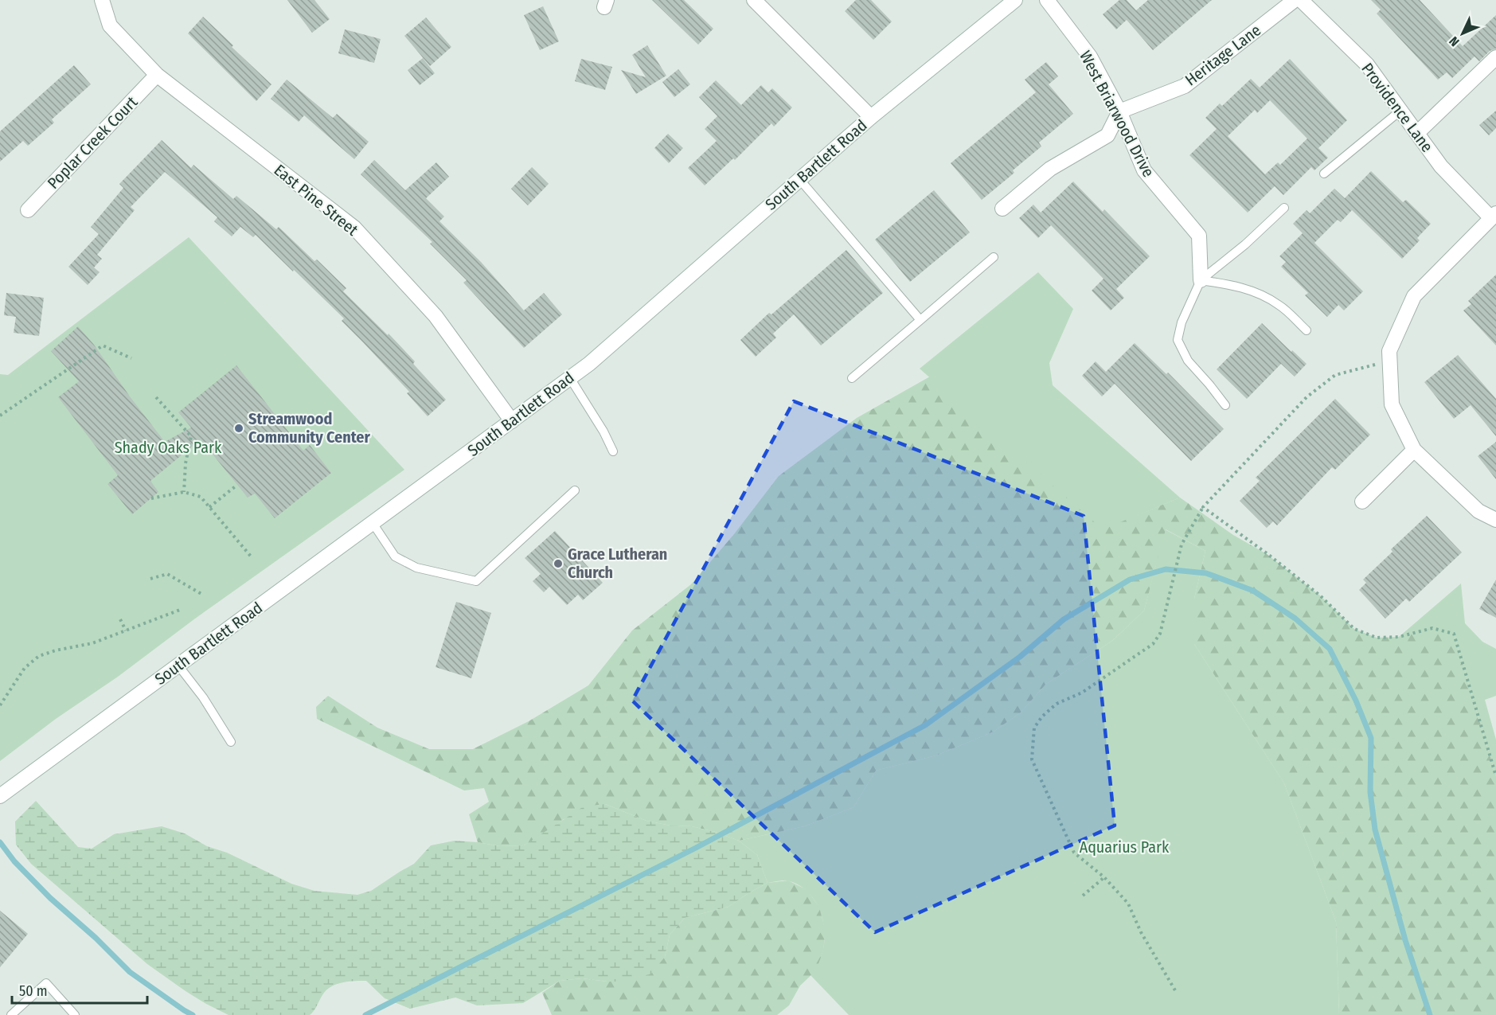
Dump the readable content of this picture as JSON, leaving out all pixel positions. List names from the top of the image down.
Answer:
{
  "streets": {
    "street": [
      "Heritage Lane",
      "Providence Lane",
      "West Briarwood Drive",
      "Poplar Creek Court",
      "South Bartlett Road",
      "East Pine Street"
    ]
  },
  "crossings": [
    ["Heritage Lane", "West Briarwood Drive"],
    ["Poplar Creek Court", "East Pine Street"],
    ["South Bartlett Road", "East Pine Street"]
  ],
  "parks": ["Shady Oaks Park", "Aquarius Park"],
  "places": ["Streamwood Community Center", "Grace Lutheran Church"],
  "scale_bar": "50 m",
  "north": "bottom left"
}
